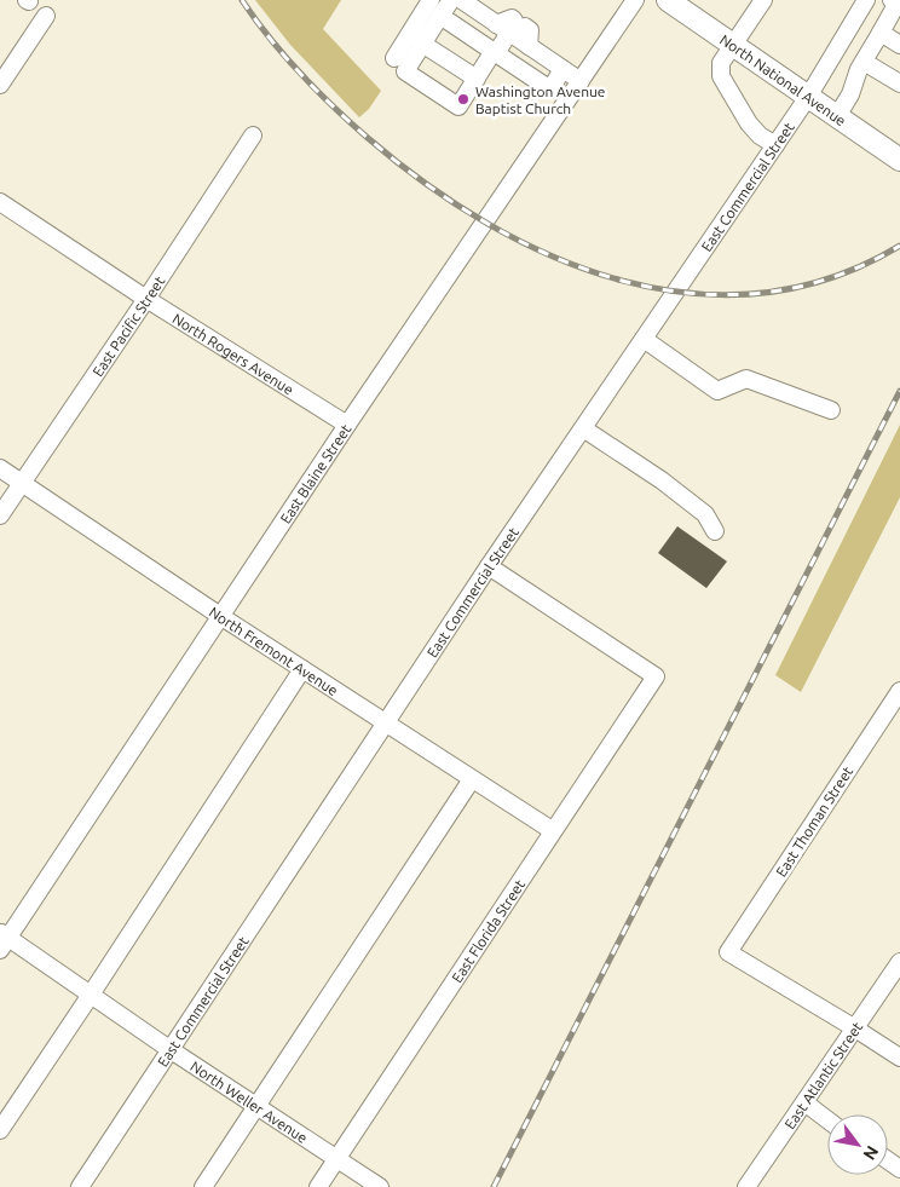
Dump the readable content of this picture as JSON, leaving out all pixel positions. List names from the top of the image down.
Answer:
{
  "streets": {
    "main road": ["North National Avenue"],
    "street": [
      "East Commercial Street",
      "East Pacific Street",
      "North Rogers Avenue",
      "East Blaine Street",
      "North Fremont Avenue",
      "East Thoman Street",
      "East Florida Street",
      "East Atlantic Street",
      "North Weller Avenue"
    ]
  },
  "crossings": [
    ["North National Avenue", "East Commercial Street"],
    ["East Commercial Street", "North Fremont Avenue"],
    ["East Commercial Street", "East Florida Street"],
    ["East Commercial Street", "North Weller Avenue"],
    ["East Pacific Street", "North Rogers Avenue"],
    ["East Pacific Street", "North Fremont Avenue"],
    ["North Rogers Avenue", "East Blaine Street"],
    ["East Blaine Street", "North Fremont Avenue"],
    ["East Blaine Street", "North Weller Avenue"],
    ["North Fremont Avenue", "East Florida Street"],
    ["East Thoman Street", "East Atlantic Street"],
    ["East Florida Street", "North Weller Avenue"]
  ],
  "places": ["Washington Avenue Baptist Church"],
  "north": "bottom right"
}
